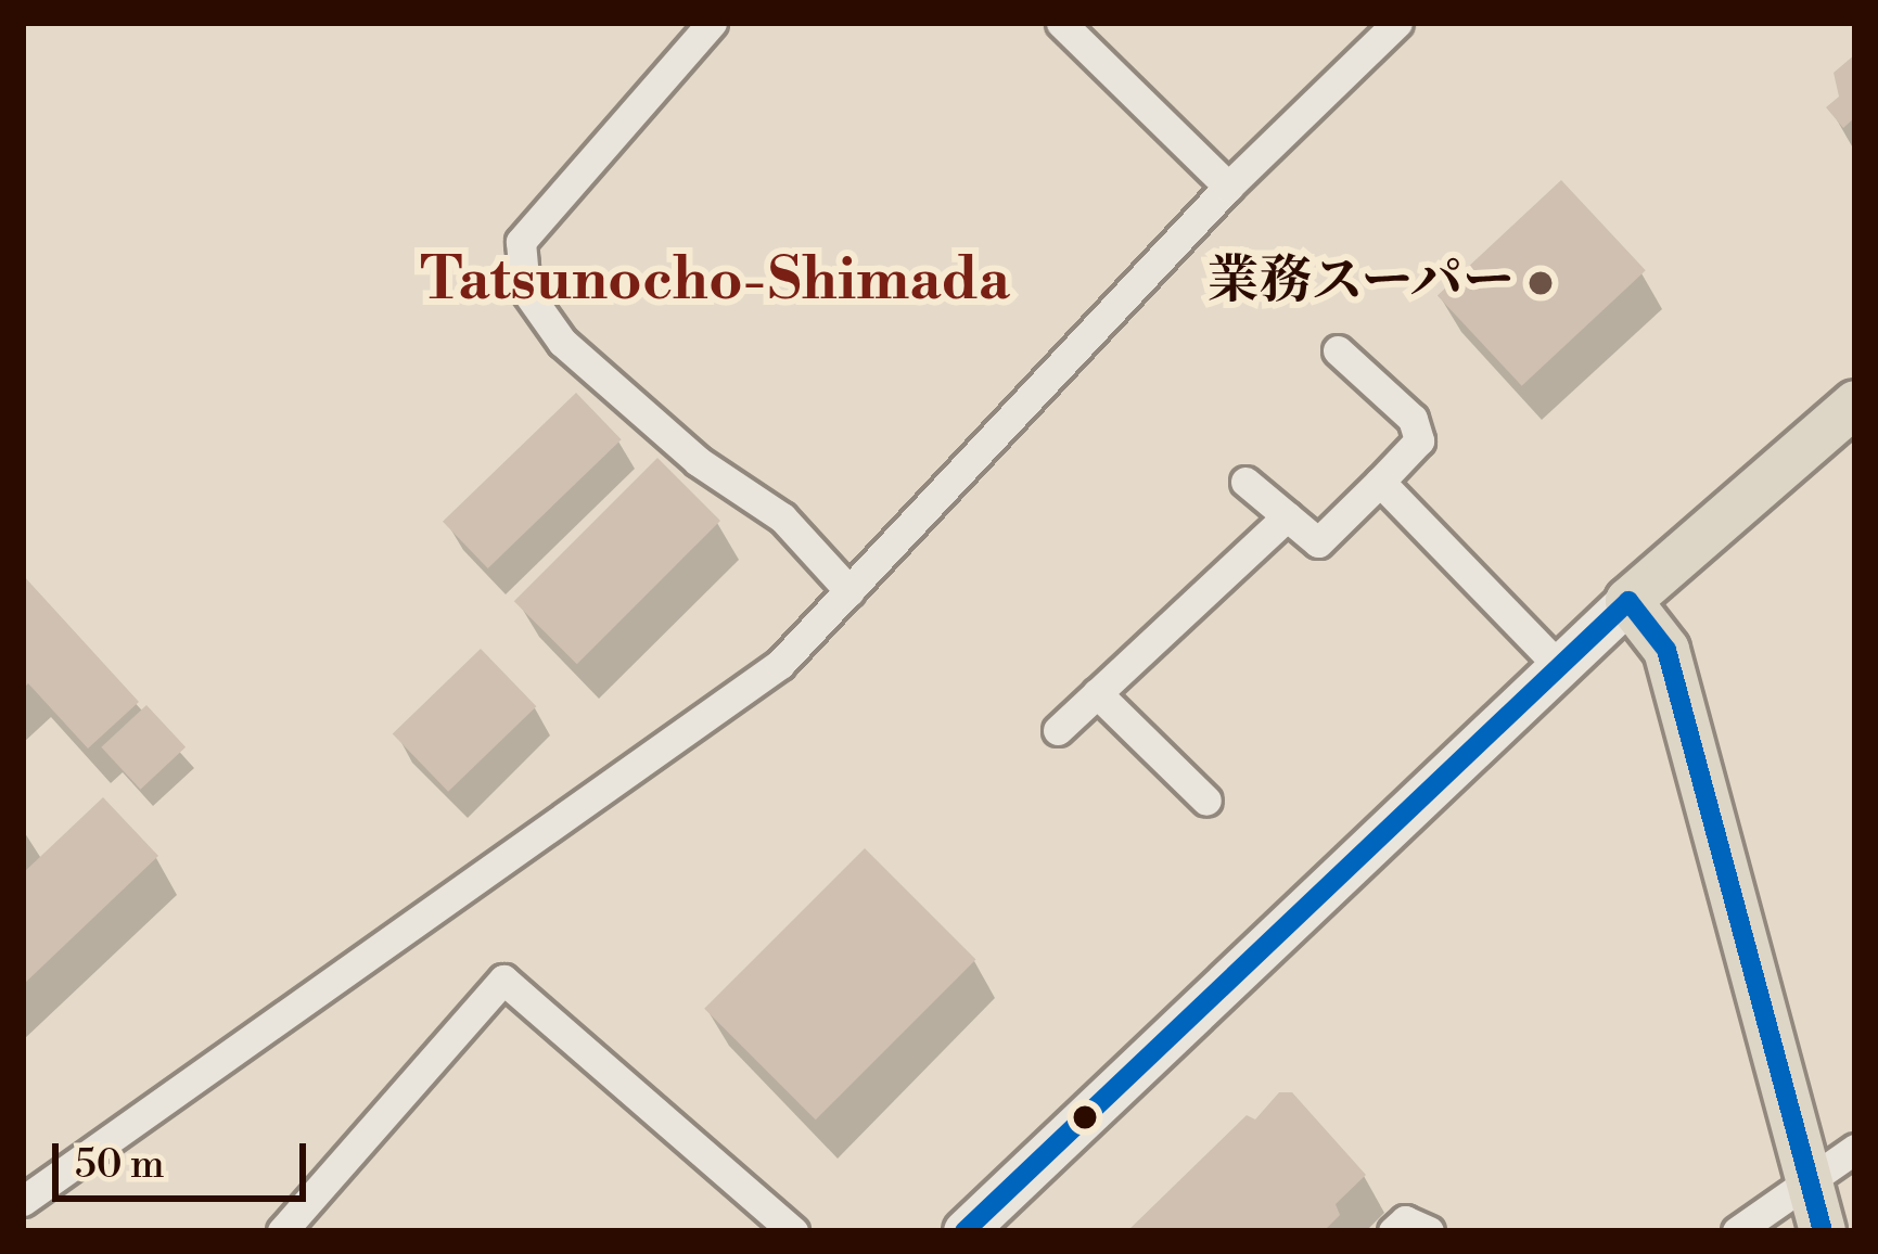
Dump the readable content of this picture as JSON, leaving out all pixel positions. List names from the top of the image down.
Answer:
{
  "districts": ["Tatsunocho-Shimada"],
  "places": ["業務スーパー"],
  "scale_bar": "50 m"
}
